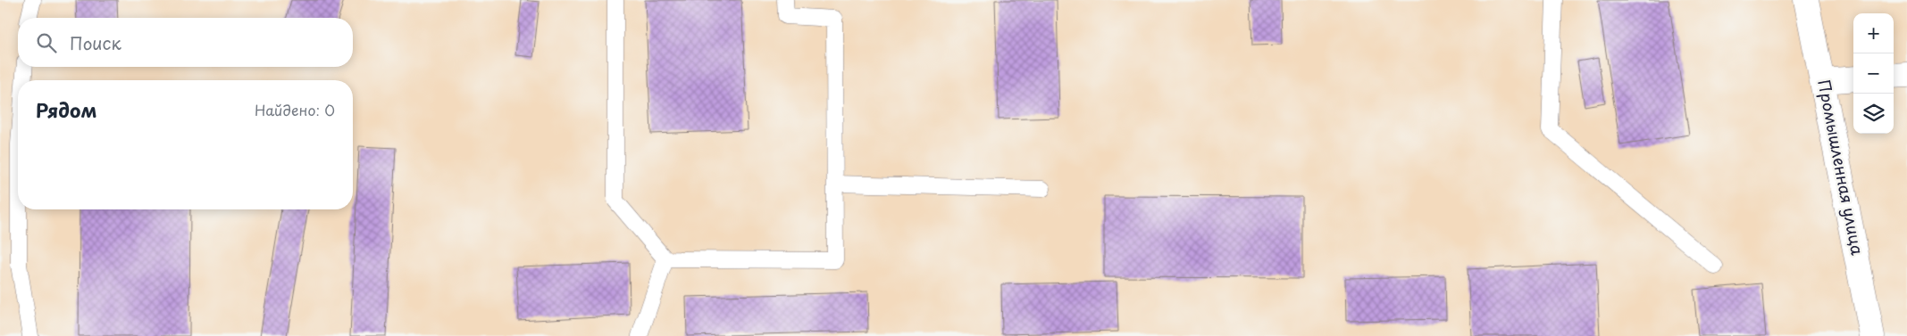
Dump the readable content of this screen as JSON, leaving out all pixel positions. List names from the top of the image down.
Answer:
{
  "streets": {
    "street": ["Промышленная улица"]
  },
  "page": {
    "map_buttons": ["+", "−"],
    "search": "Поиск",
    "heading": ["Рядом", "Найдено: 0"]
  }
}
